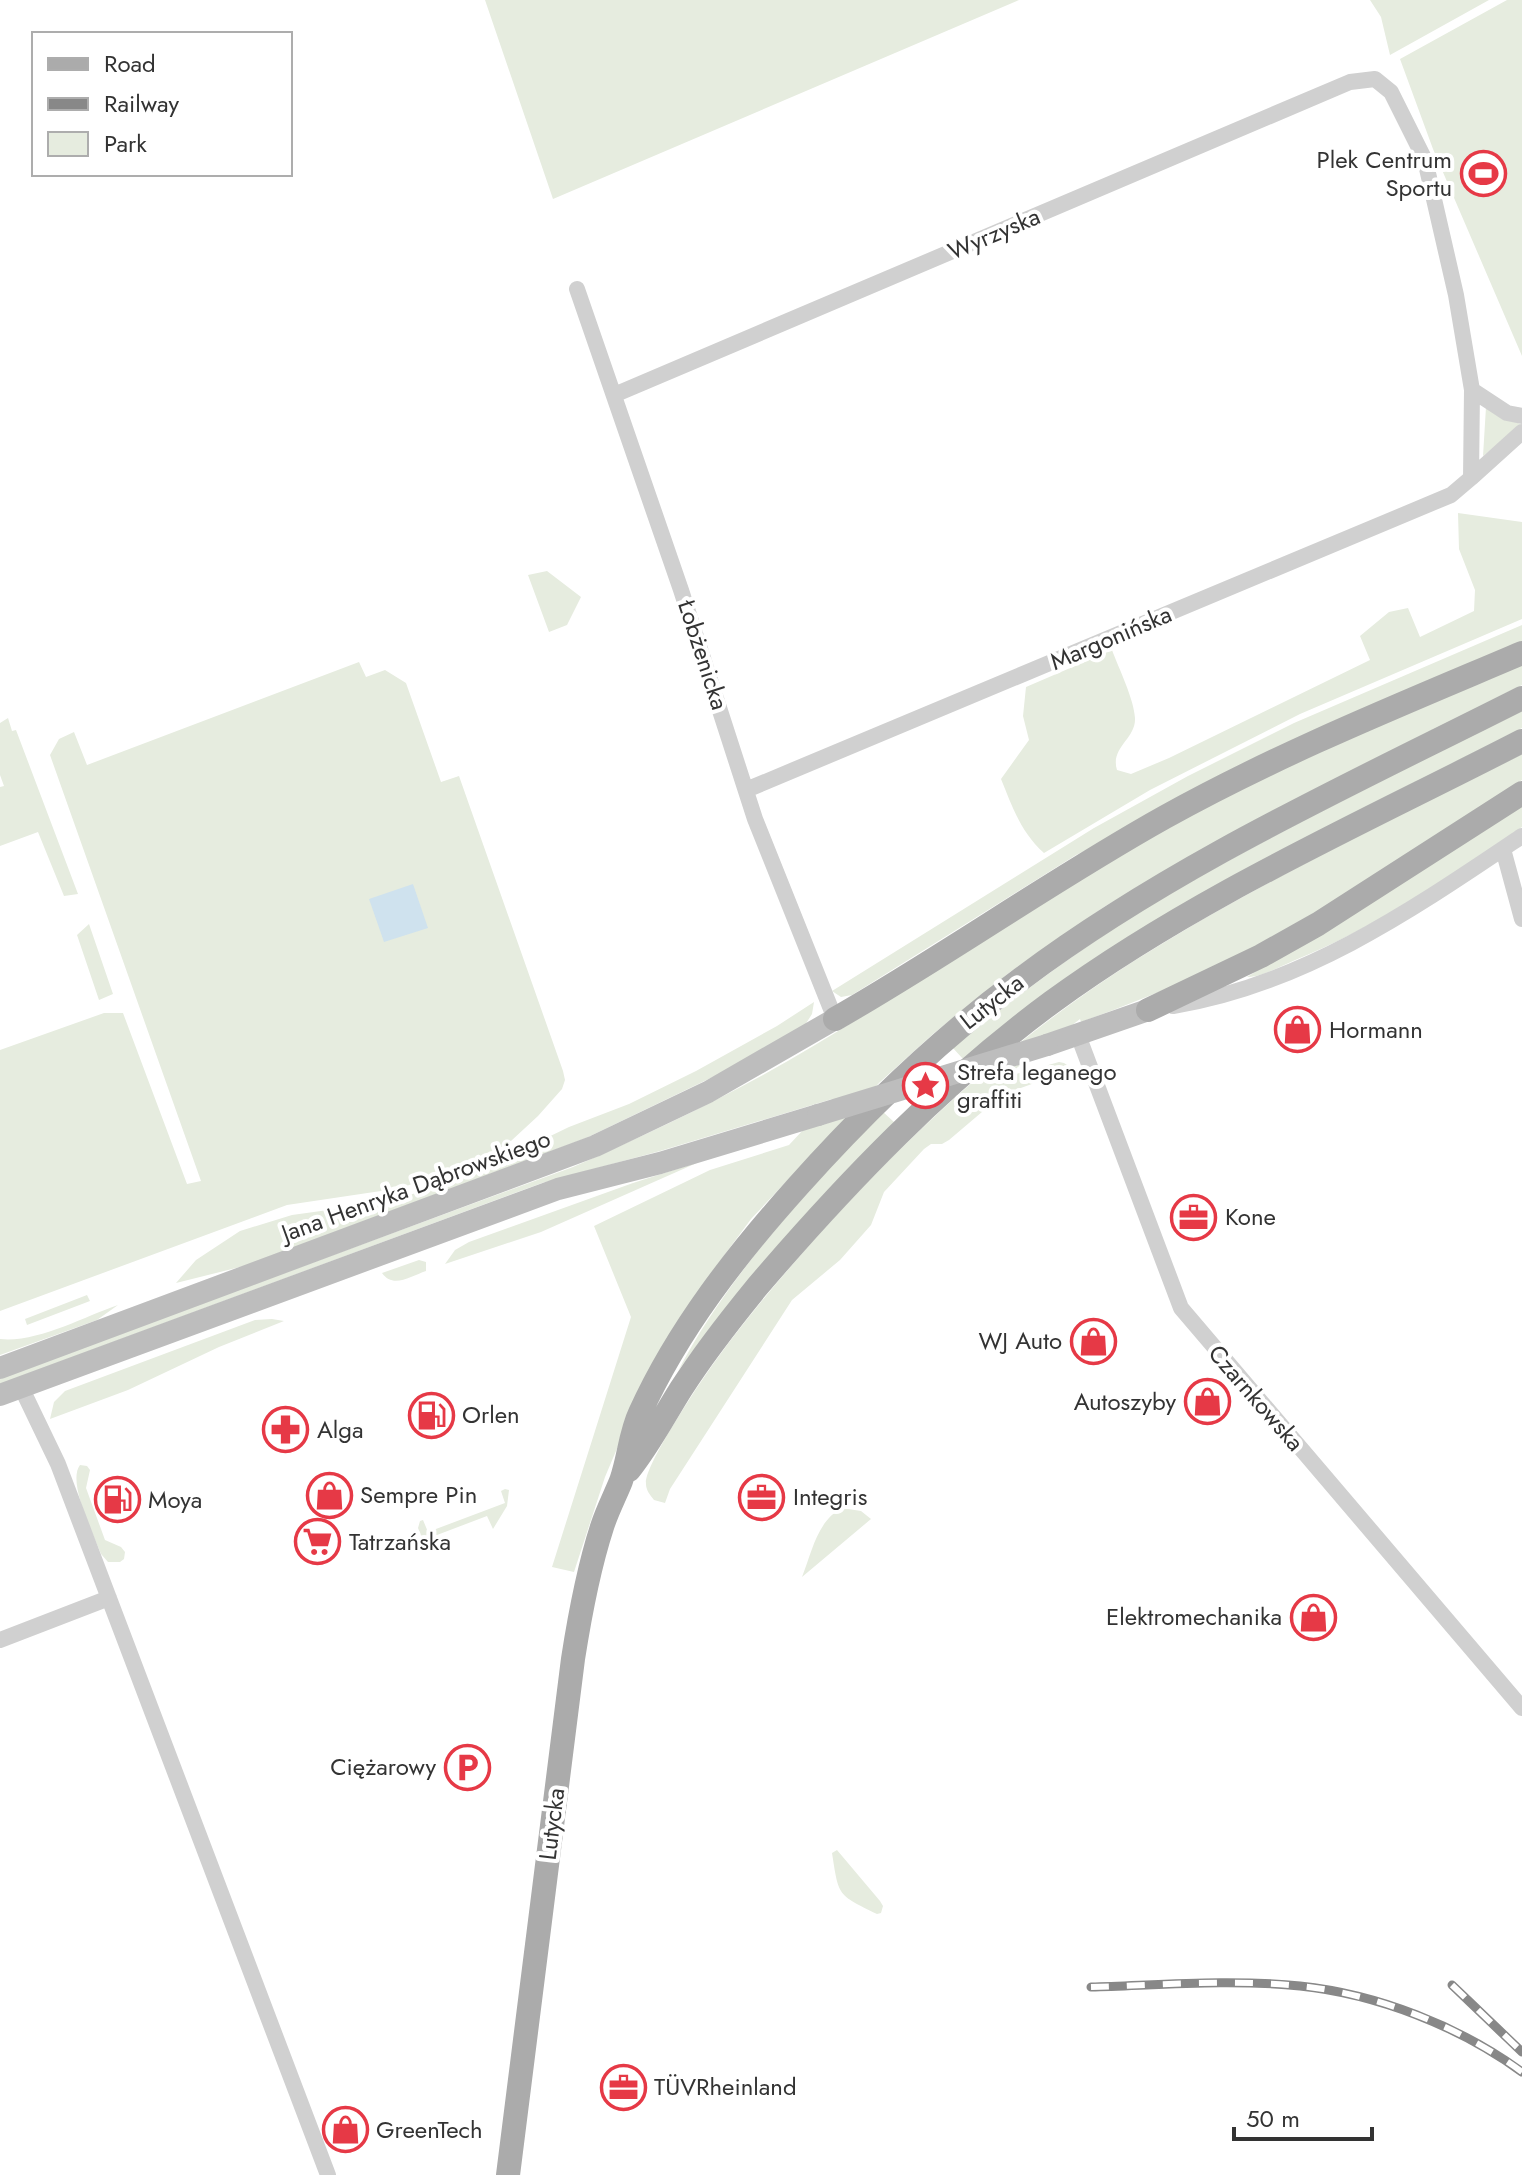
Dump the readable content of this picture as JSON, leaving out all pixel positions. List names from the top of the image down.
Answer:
{
  "streets": {
    "main road": ["Lutycka", "Jana Henryka Dąbrowskiego"],
    "street": [
      "Wyrzyska",
      "Margonińska",
      "Łobżenicka",
      "Czarnkowska"
    ]
  },
  "crossings": [
    ["Wyrzyska", "Łobżenicka"],
    ["Margonińska", "Łobżenicka"],
    ["Łobżenicka", "Jana Henryka Dąbrowskiego"]
  ],
  "places": {
    "sports": ["Plek Centrum Sportu"],
    "shop": [
      "Hormann",
      "WJ Auto",
      "Autoszyby",
      "Sempre Pin",
      "Elektromechanika",
      "GreenTech"
    ],
    "place": ["Strefa leganego graffiti"],
    "office": ["Kone", "Integris", "TÜVRheinland"],
    "fuel station": ["Orlen", "Moya"],
    "pharmacy": ["Alga"],
    "supermarket": ["Tatrzańska"],
    "parking": ["Ciężarowy"]
  },
  "legend": ["Road", "Railway", "Park"],
  "scale_bar": "50 m"
}
